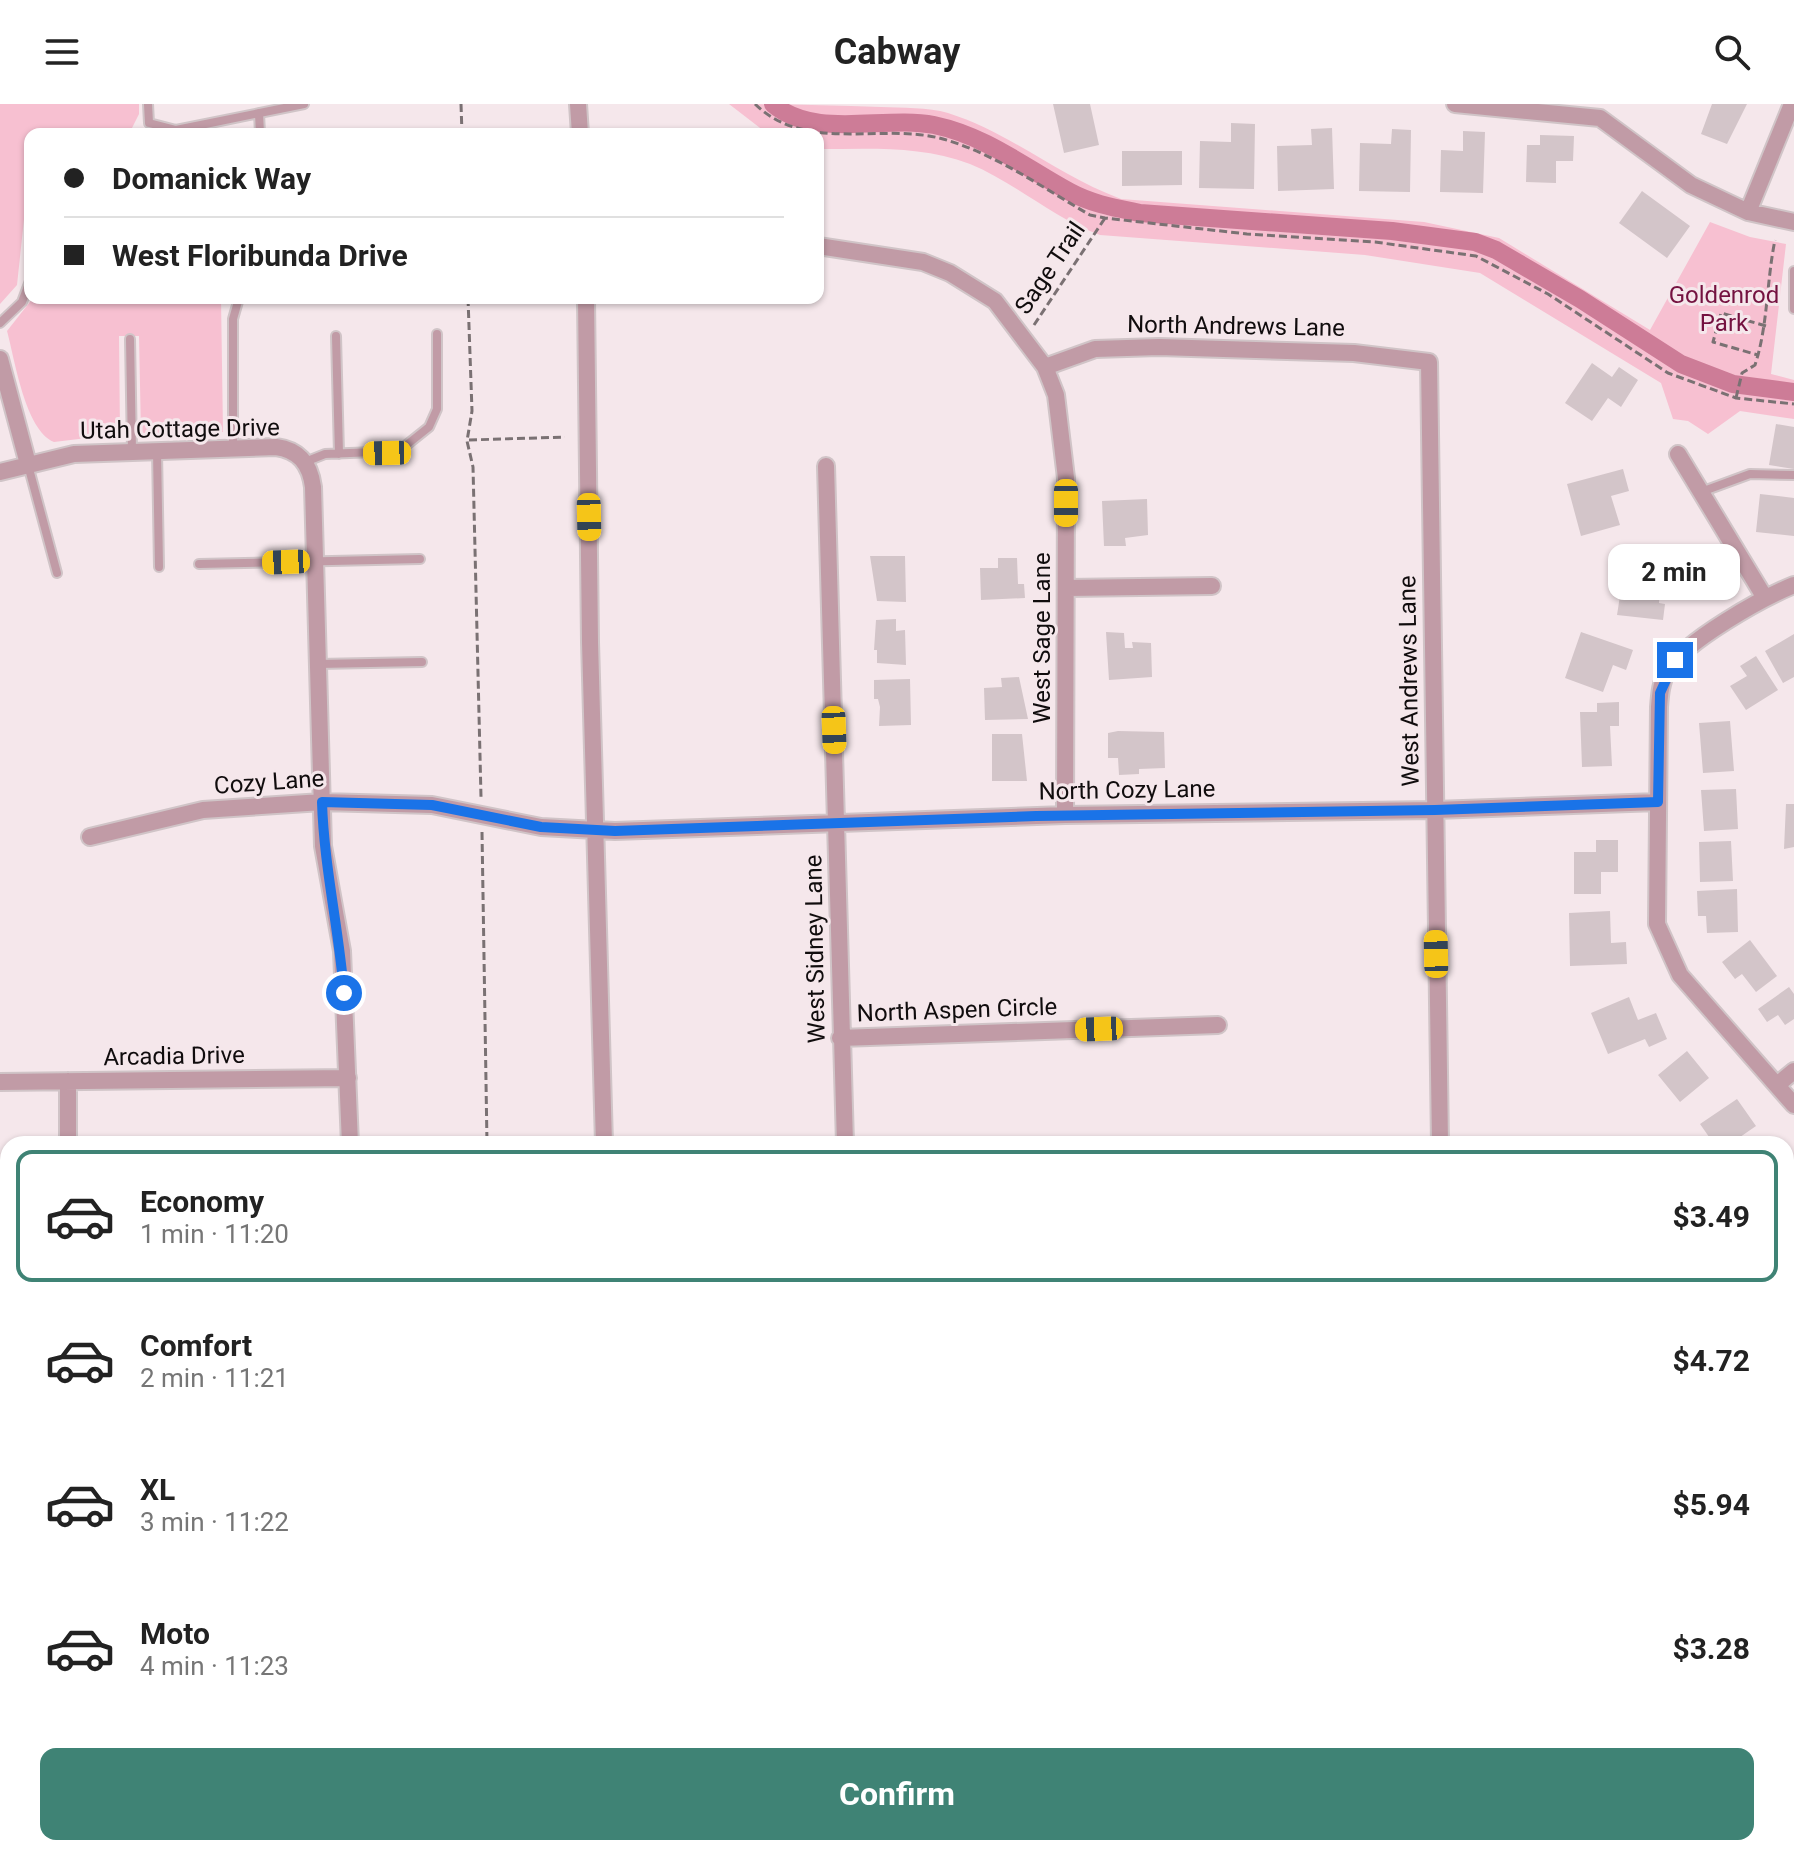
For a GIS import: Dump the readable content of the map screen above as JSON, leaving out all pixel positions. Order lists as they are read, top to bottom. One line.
{"streets":{"street":["North Andrews Lane","Utah Cottage Drive","West Sage Lane","West Andrews Lane","Cozy Lane","North Cozy Lane","West Sidney Lane","North Aspen Circle","Arcadia Drive"],"path":["Sage Trail"]},"crossings":[["Sage Trail","West Sage Lane"],["North Andrews Lane","West Sage Lane"],["North Andrews Lane","West Andrews Lane"],["Utah Cottage Drive","Cozy Lane"],["Utah Cottage Drive","Arcadia Drive"],["West Sage Lane","North Cozy Lane"],["West Andrews Lane","North Cozy Lane"],["Cozy Lane","North Cozy Lane"],["North Cozy Lane","West Sidney Lane"],["West Sidney Lane","North Aspen Circle"]],"parks":["Goldenrod Park"],"page":{"header":"Cabway","banner":["Domanick Way","West Floribunda Drive"],"bubble":"2 min","list":[{"name":"Economy","note":"1 min · 11:20","value":"$3.49"},{"name":"Comfort","note":"2 min · 11:21","value":"$4.72"},{"name":"XL","note":"3 min · 11:22","value":"$5.94"},{"name":"Moto","note":"4 min · 11:23","value":"$3.28"}],"buttons":"Confirm"}}
